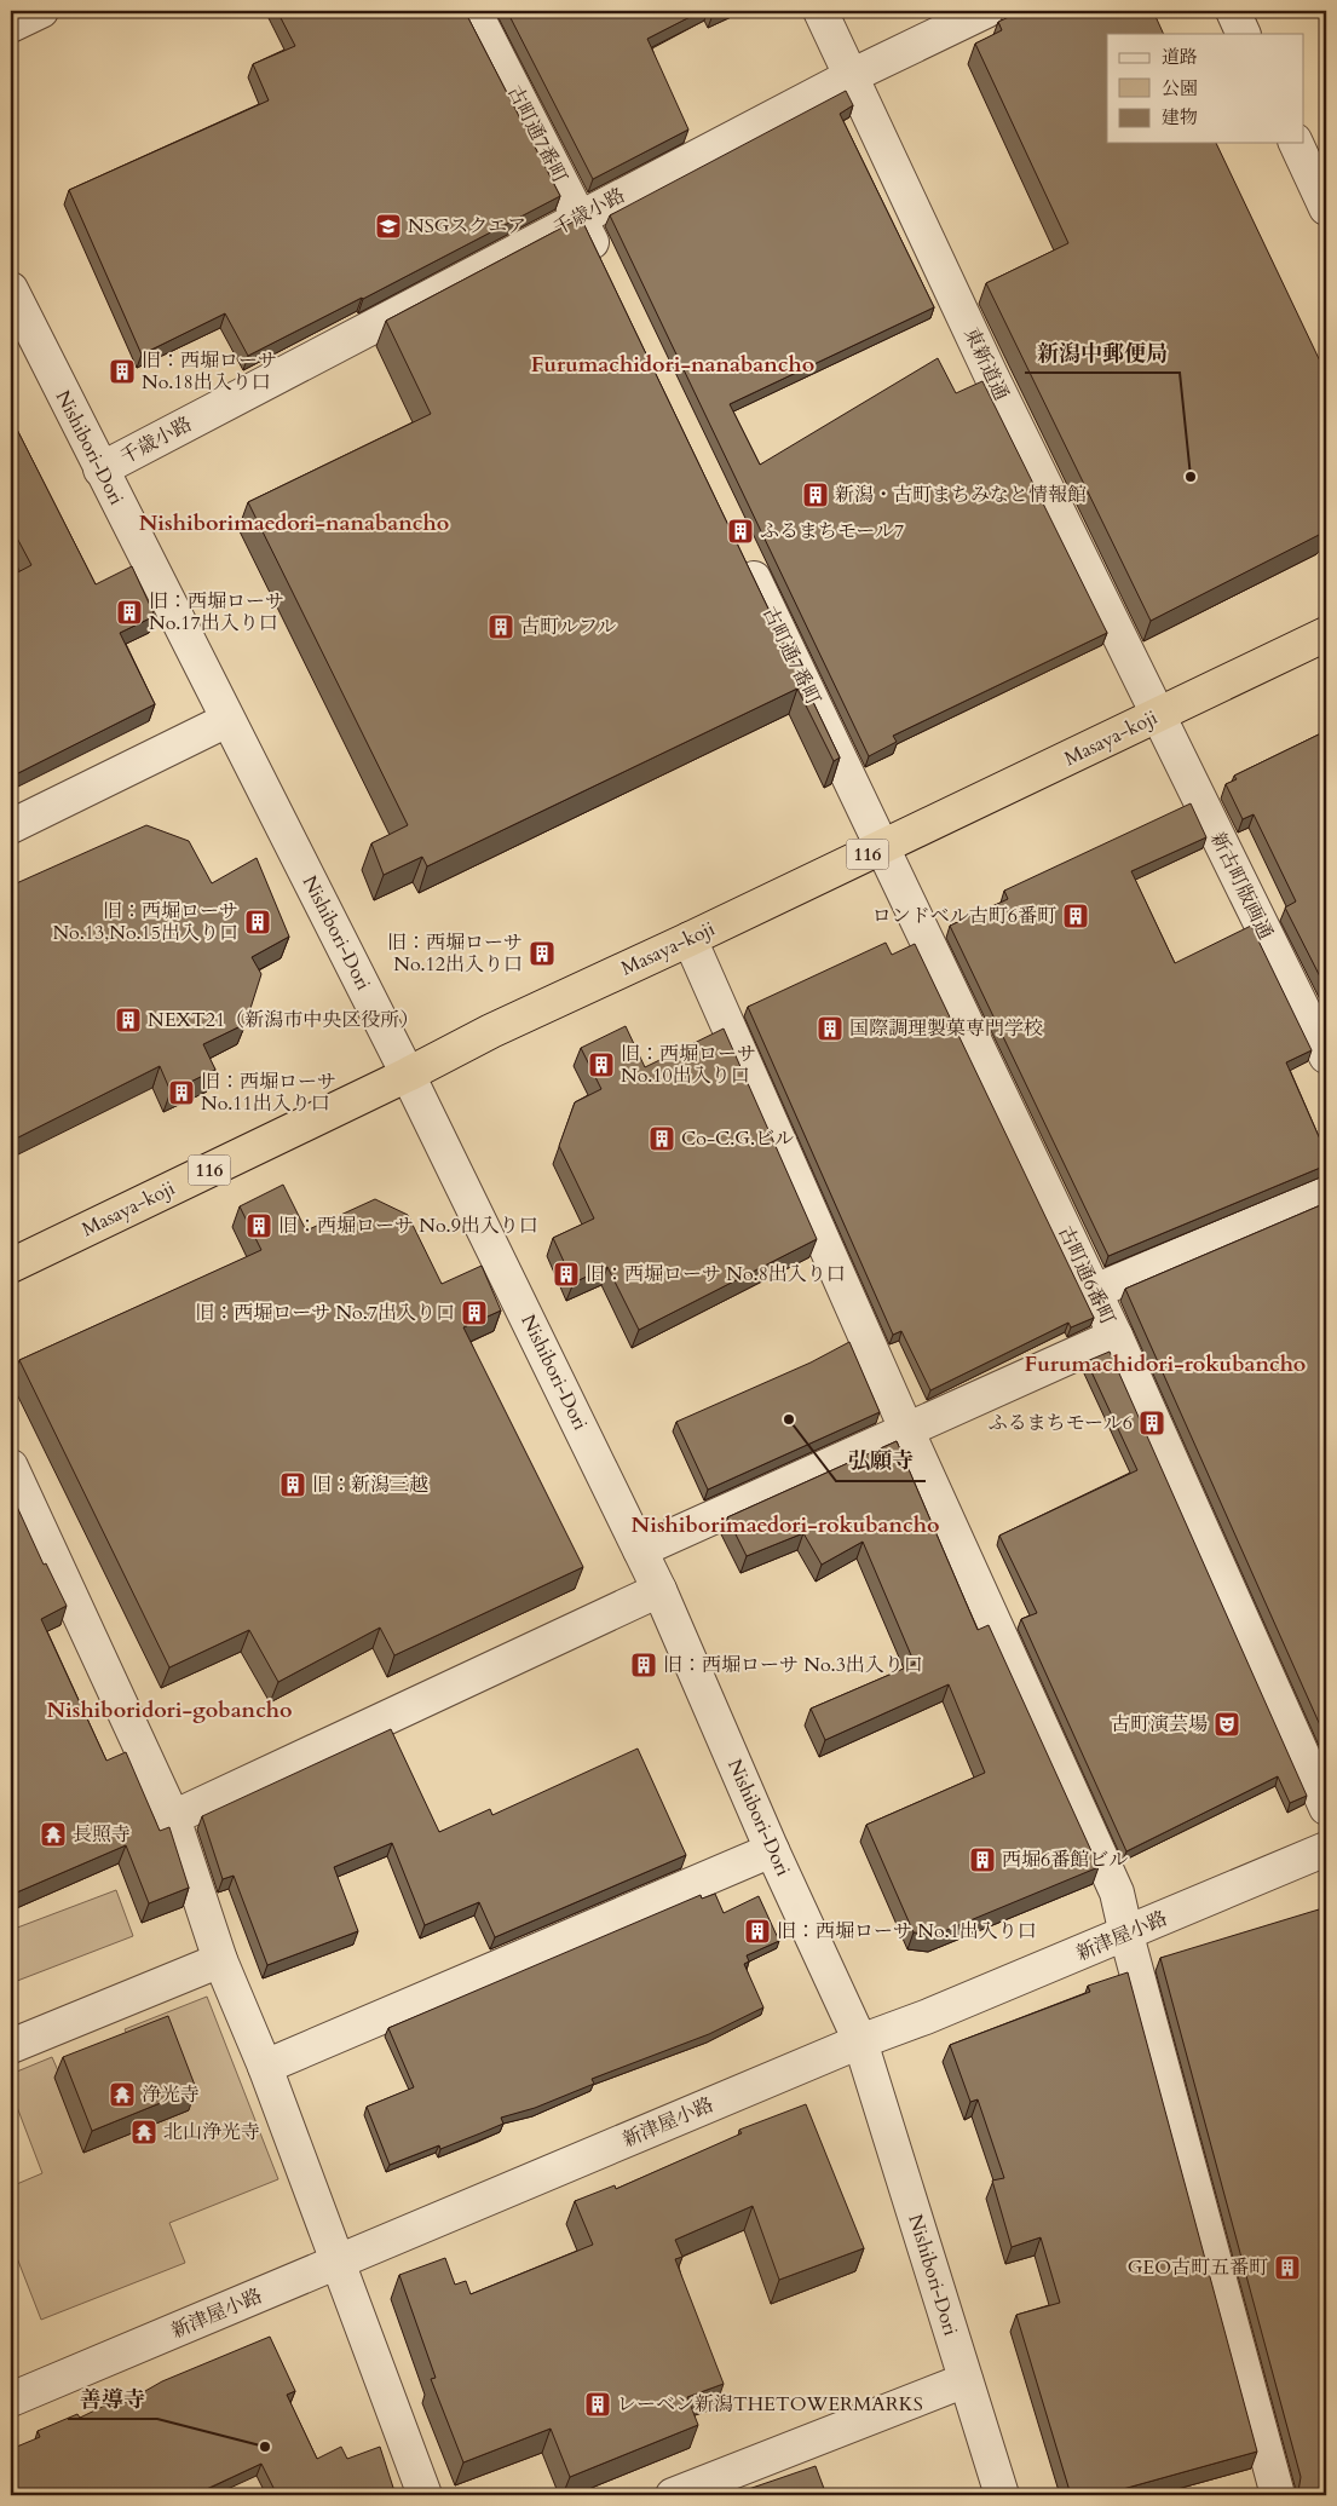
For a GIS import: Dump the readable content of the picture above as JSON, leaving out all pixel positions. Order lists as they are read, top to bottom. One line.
{"streets":{"highway":["Masaya-koji","116"],"street":["古町通7番町","千歳小路","東新道通","Nishibori-Dori","新古町版画通","古町通6番町","新津屋小路"]},"crossings":[["古町通7番町","千歳小路"],["古町通7番町","Masaya-koji"],["古町通7番町","古町通6番町"],["千歳小路","東新道通"],["千歳小路","Nishibori-Dori"],["東新道通","Masaya-koji"],["東新道通","新古町版画通"],["Nishibori-Dori","Masaya-koji"],["Nishibori-Dori","新津屋小路"],["Masaya-koji","新古町版画通"],["Masaya-koji","古町通6番町"]],"districts":["Furumachidori-nanabancho","Nishiborimaedori-nanabancho","Furumachidori-rokubancho","Nishiborimaedori-rokubancho","Nishiboridori-gobancho"],"places":{"school or university":["NSGスクエア"],"building":["旧：西堀ローサ No.18出入り口","新潟・古町まちみなと情報館","ふるまちモール7","旧：西堀ローサ No.17出入り口","古町ルフル","ロンドベル古町6番町","旧：西堀ローサ No.13,No.15出入り口","旧：西堀ローサ No.12出入り口","NEXT21（新潟市中央区役所）","国際調理製菓専門学校","旧：西堀ローサ No.10出入り口","旧：西堀ローサ No.11出入り口","Co-C.G.ビル","旧：西堀ローサ No.9出入り口","旧：西堀ローサ No.8出入り口","旧：西堀ローサ No.7出入り口","ふるまちモール6","旧：新潟三越","旧：西堀ローサ No.3出入り口","西堀6番館ビル","旧：西堀ローサ No.1出入り口","GEO古町五番町","レーベン新潟THETOWERMARKS"],"other":["新潟中郵便局","弘願寺","善導寺"],"theatre":["古町演芸場"],"temple":["長照寺","浄光寺","北山浄光寺"]},"legend":["道路","公園","建物"]}
